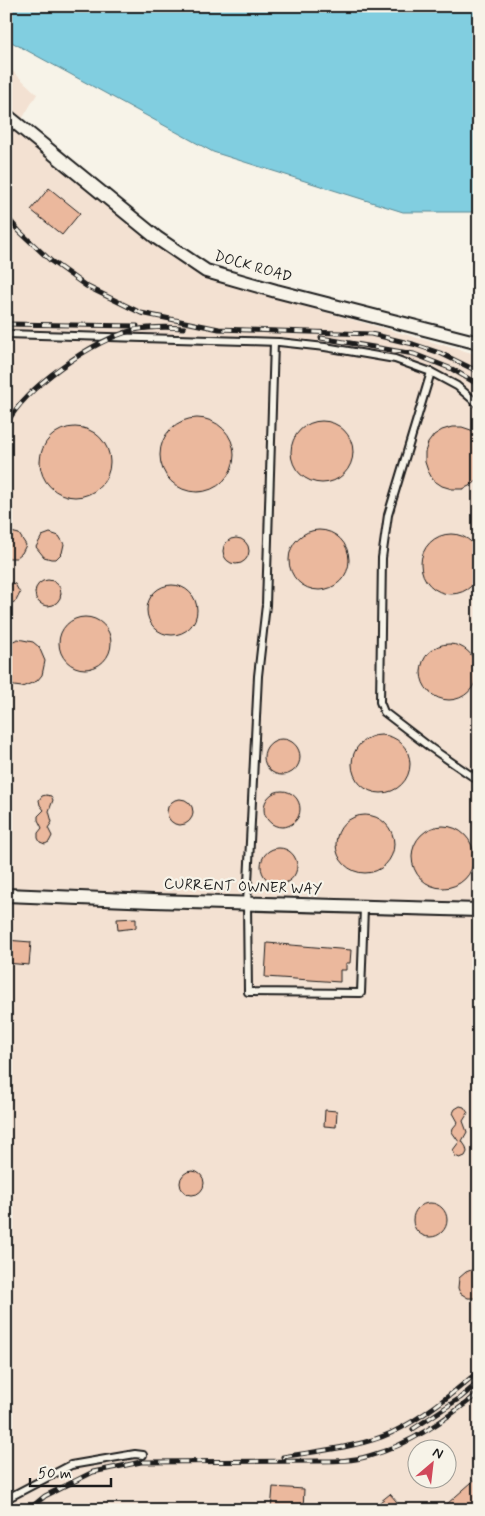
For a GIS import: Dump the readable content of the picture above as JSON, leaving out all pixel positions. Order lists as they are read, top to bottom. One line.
{"streets":{"street":["DOCK ROAD","CURRENT OWNER WAY"]},"scale_bar":"50 m","north":"top right"}
